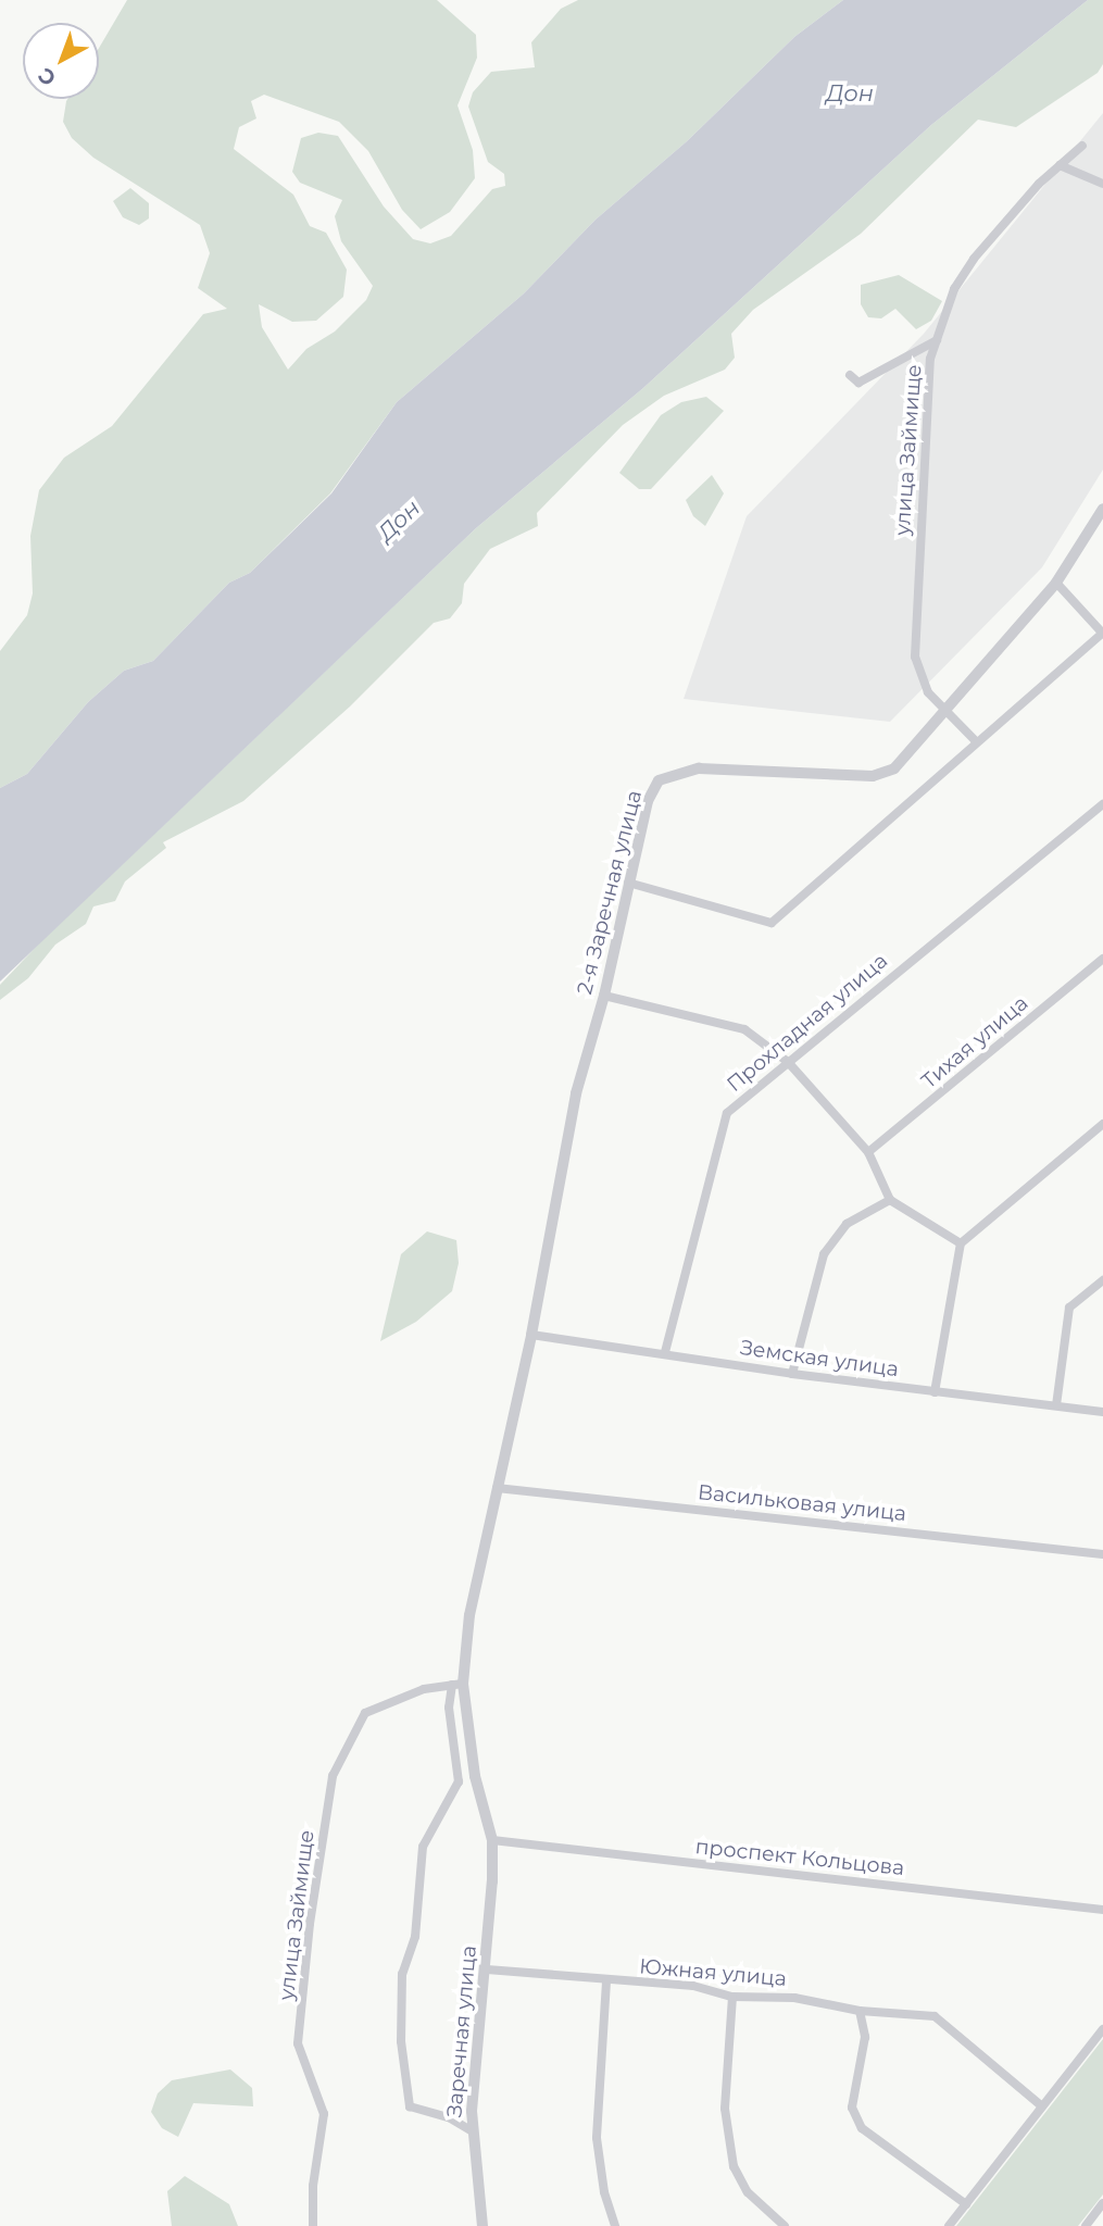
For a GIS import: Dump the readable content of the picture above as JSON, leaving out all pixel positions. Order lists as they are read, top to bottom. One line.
{"streets":{"street":["улица Займище","2-я Заречная улица","Прохладная улица","Тихая улица","Земская улица","Васильковая улица","проспект Кольцова","Южная улица","Заречная улица"]},"crossings":[["улица Займище","2-я Заречная улица"],["улица Займище","Заречная улица"],["2-я Заречная улица","Земская улица"],["2-я Заречная улица","Васильковая улица"],["2-я Заречная улица","Заречная улица"],["Прохладная улица","Земская улица"],["проспект Кольцова","Заречная улица"],["Южная улица","Заречная улица"]],"water":["Дон"],"north":"bottom left"}
